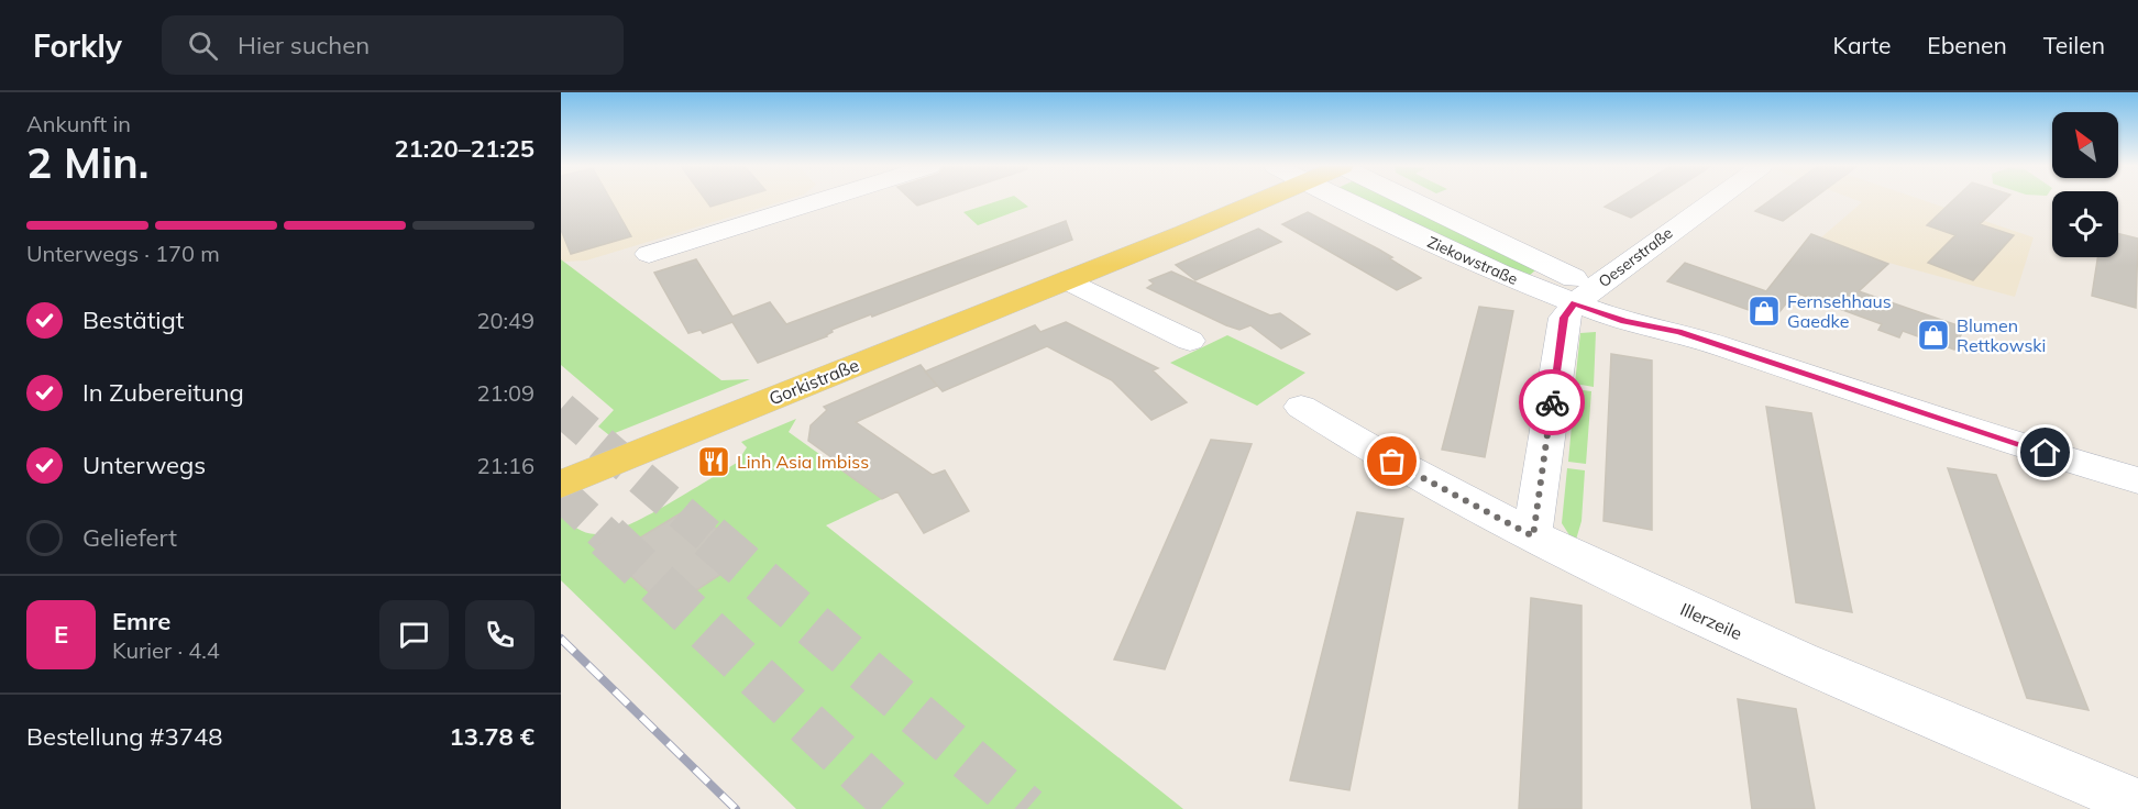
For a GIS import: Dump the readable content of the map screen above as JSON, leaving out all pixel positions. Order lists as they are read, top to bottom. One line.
{"streets":{"main road":["Gorkistraße"],"street":["Oeserstraße","Ziekowstraße","Illerzeile"]},"crossings":[["Oeserstraße","Ziekowstraße"]],"places":{"shop":["Fernsehhaus Gaedke","Blumen Rettkowski"],"restaurant":["Linh Asia Imbiss"]},"north":"top left","page":{"header":"Forkly","search":"Hier suchen","nav":["Karte","Ebenen","Teilen"],"heading":["2 Min.","Ankunft in","21:20–21:25"],"panel":["Emre","Kurier · 4.4","Bestellung #3748","13.78 €"],"bar":"Unterwegs · 170 m","list":[["Bestätigt","20:49"],["In Zubereitung","21:09"],["Unterwegs","21:16"],"Geliefert"],"round":"E"}}
